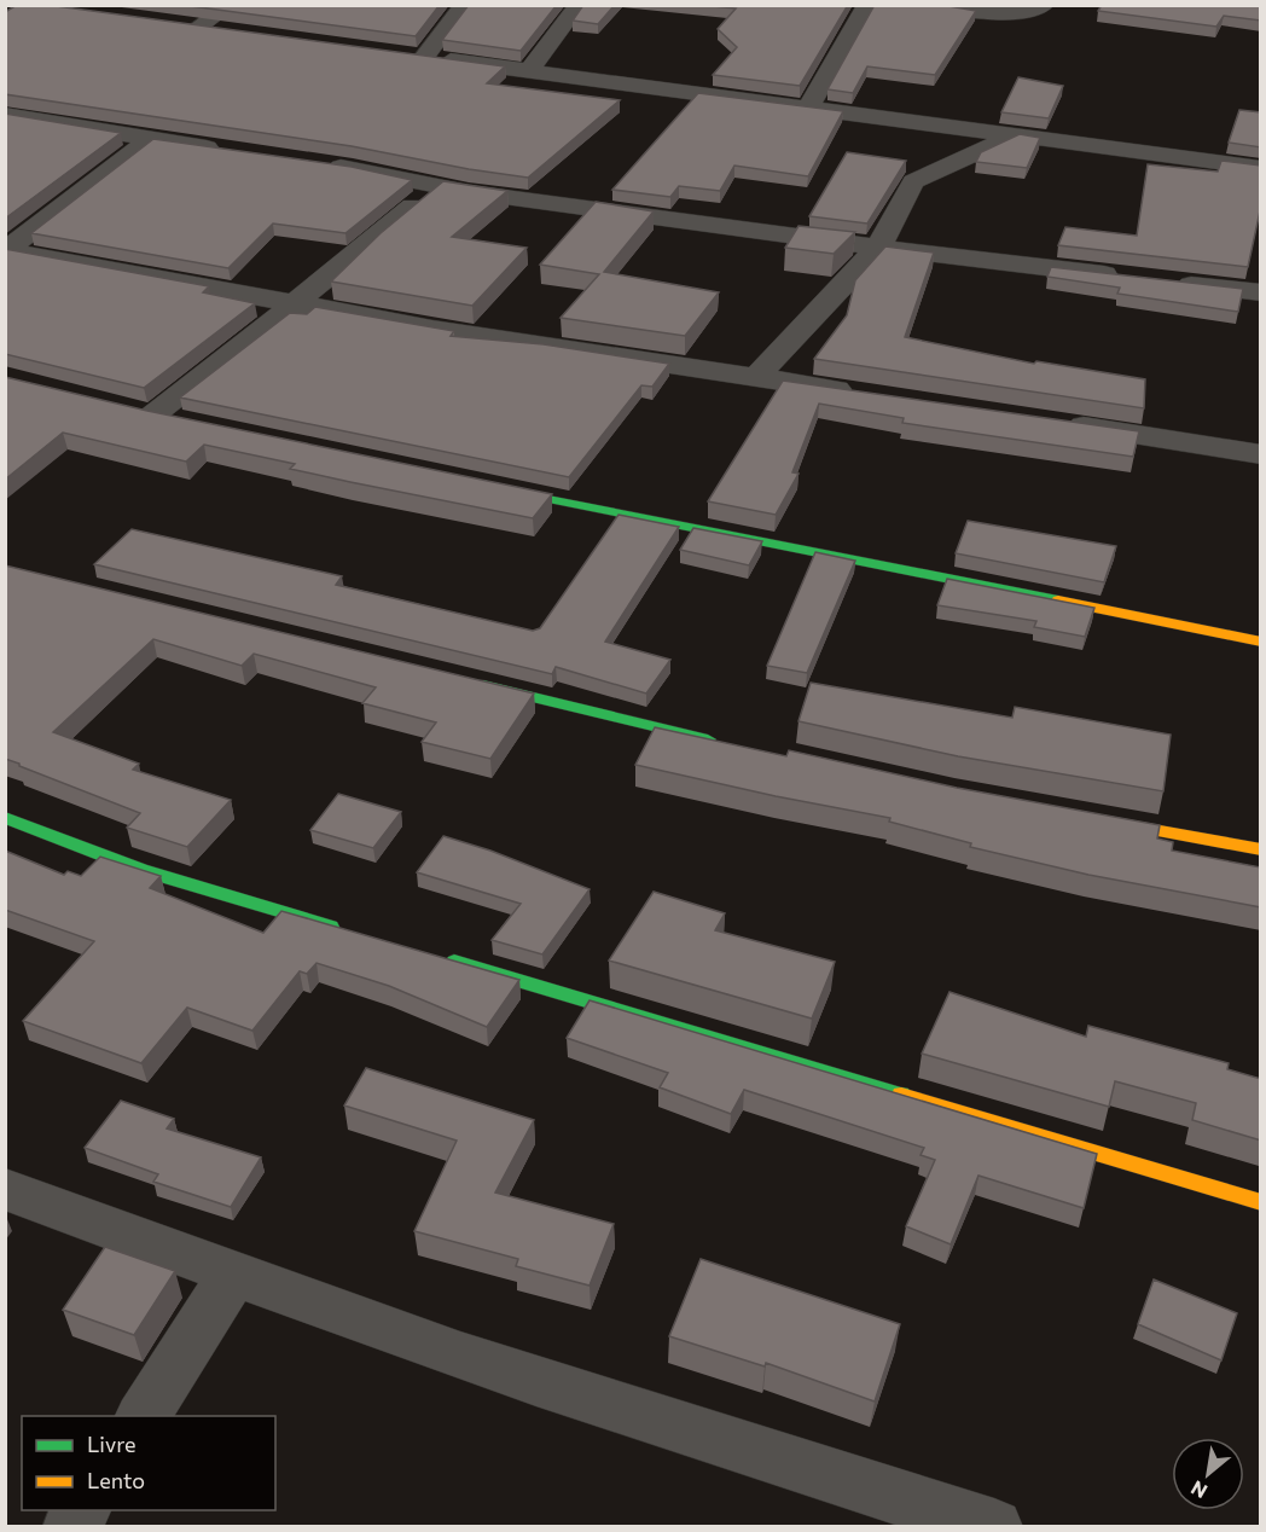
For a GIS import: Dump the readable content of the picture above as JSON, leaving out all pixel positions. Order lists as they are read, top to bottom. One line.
{"legend":["Livre","Lento"],"north":"bottom left"}
